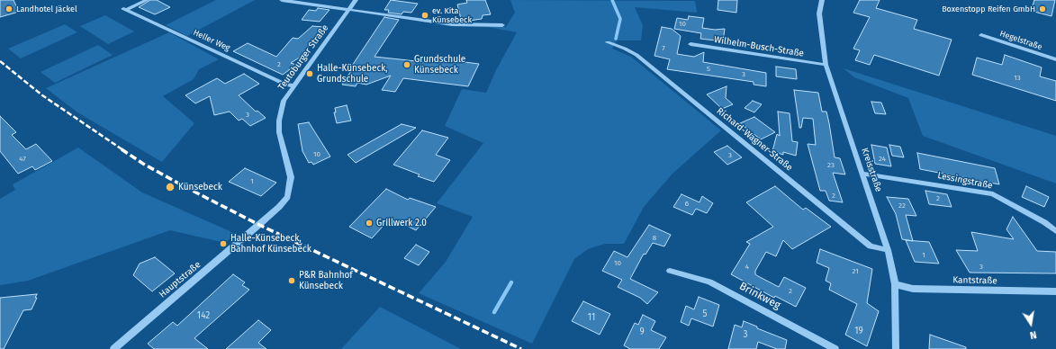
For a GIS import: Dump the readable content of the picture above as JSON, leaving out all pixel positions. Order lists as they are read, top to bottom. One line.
{"streets":{"street":["Heller Weg","Hegelstraße","Wilhelm-Busch-Straße","Teutoburger Straße","Richard-Wagner-Straße","Kreisstraße","Lessingstraße","Hauptstraße","Kantstraße","Brinkweg"]},"crossings":[["Heller Weg","Teutoburger Straße"],["Wilhelm-Busch-Straße","Kreisstraße"],["Teutoburger Straße","Hauptstraße"],["Richard-Wagner-Straße","Kreisstraße"],["Kreisstraße","Lessingstraße"],["Kreisstraße","Kantstraße"]],"places":["Landhotel Jäckel","Boxenstopp Reifen GmbH","ev. Kita Künsebeck","Grundschule Künsebeck","Halle-Künsebeck, Grundschule","Künsebeck","Grillwerk 2.0","Halle-Künsebeck, Bahnhof Künsebeck","P&R Bahnhof Künsebeck"],"house_numbers":["10","7","2","5","3","13","3","10","3","47","24","23","1","2","2","6","22","8","1","10","4","3","21","2","5","142","11","19","9","3"],"north":"bottom"}
